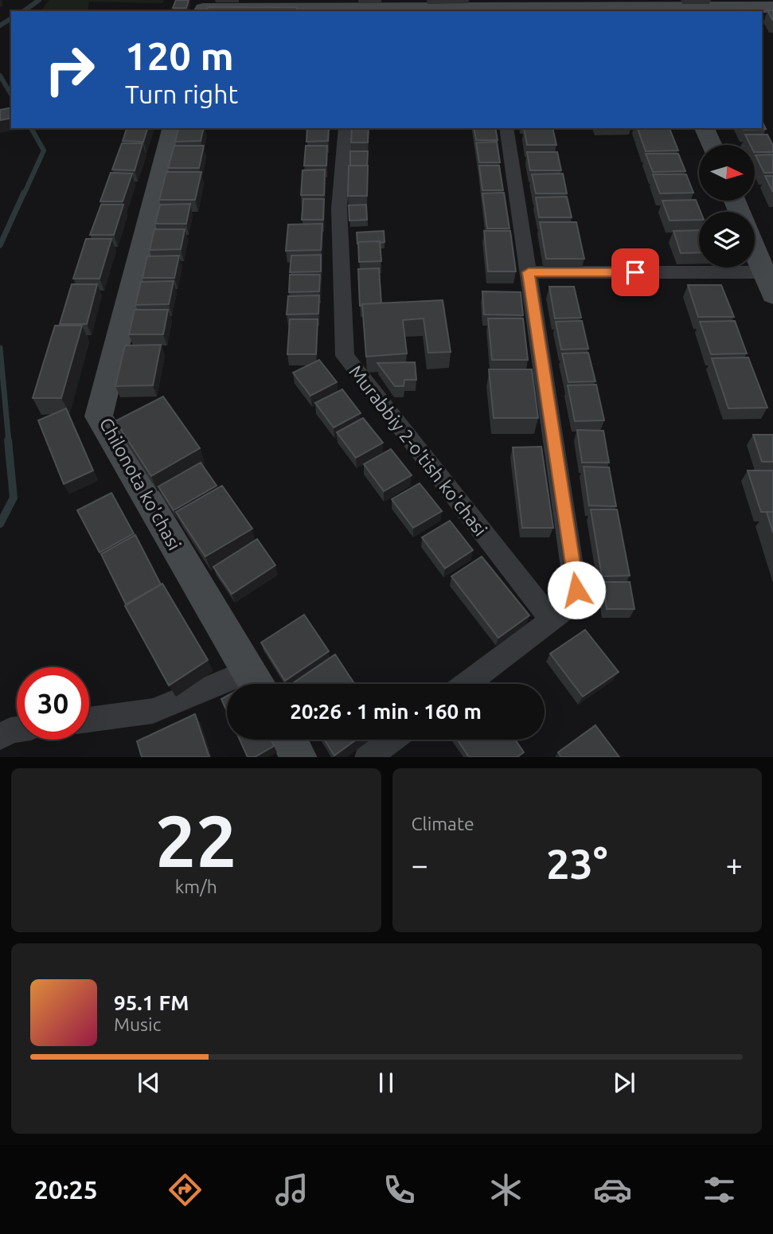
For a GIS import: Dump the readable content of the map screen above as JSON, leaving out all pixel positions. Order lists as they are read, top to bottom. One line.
{"streets":{"street":["Murabbiy 2-o'tish ko'chasi","Chilonota ko'chasi"]},"north":"right","page":{"turn":["120 m","Turn right"],"limit":"30","trip":"20:26 · 1 min · 160 m","tile":[["22","km/h"],"Climate"],"heat":["−","23°","+"],"song":["95.1 FM","Music"],"tabs":"20:25"}}
